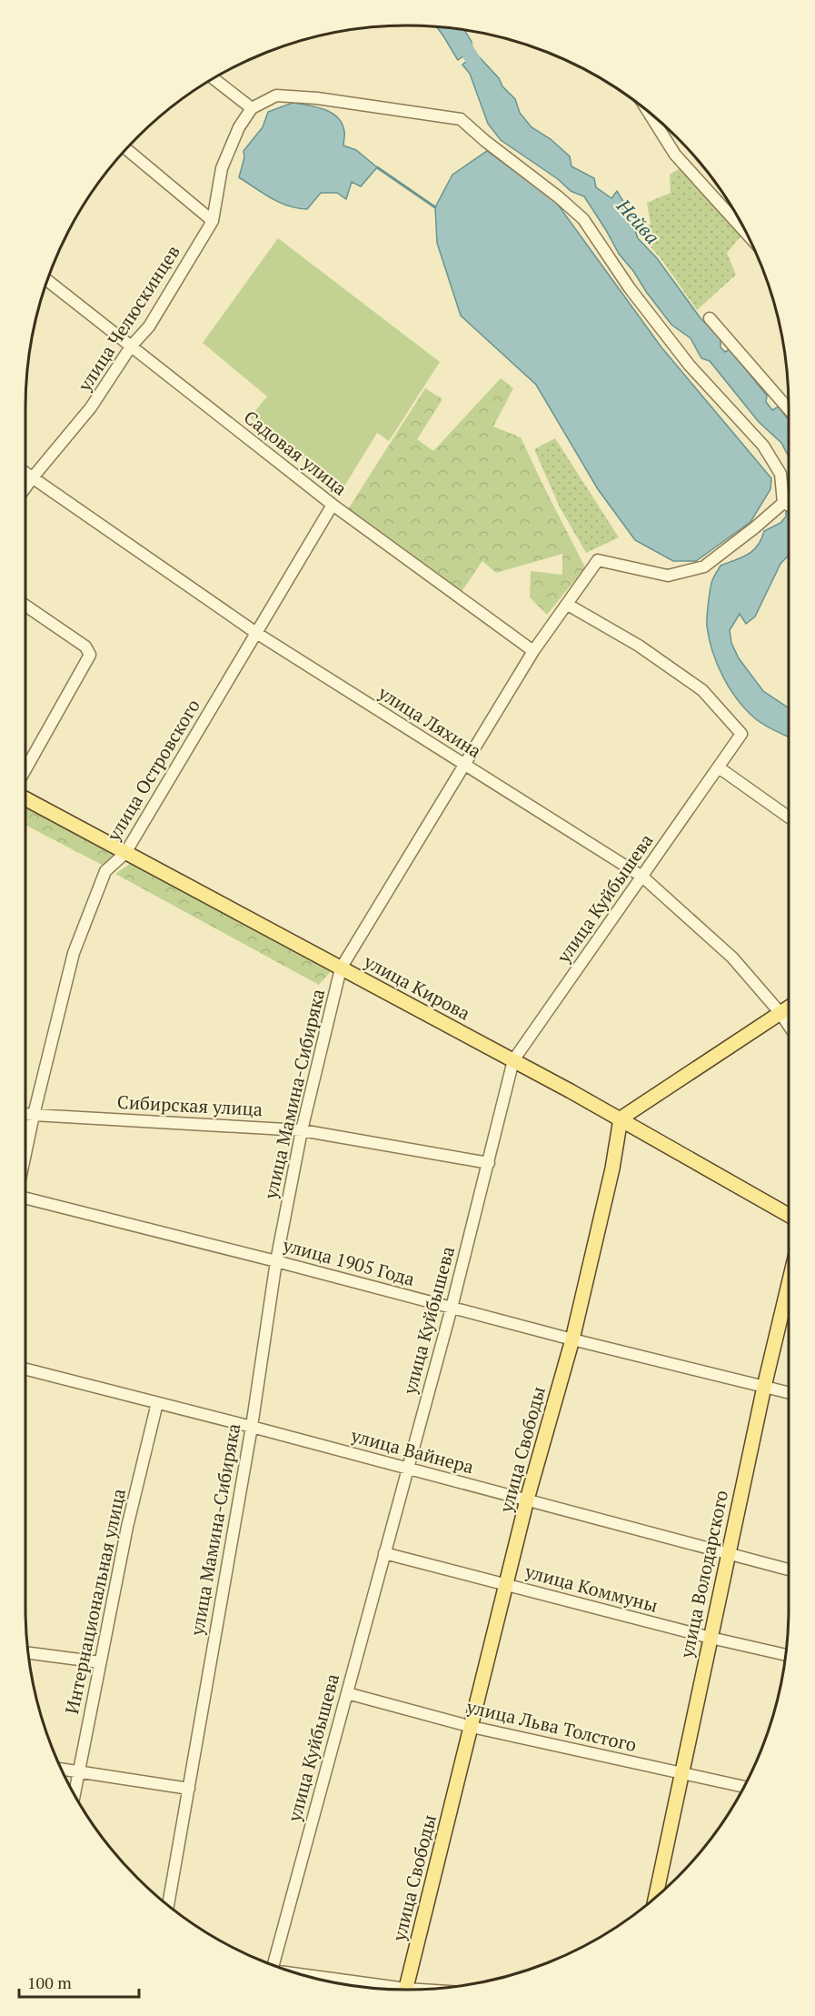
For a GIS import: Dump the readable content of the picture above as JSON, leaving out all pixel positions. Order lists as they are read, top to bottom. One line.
{"streets":{"main road":["улица Кирова","улица Свободы","улица Володарского"],"street":["улица Челюскинцев","Садовая улица","улица Ляхина","улица Островского","улица Куйбышева","улица Мамина-Сибиряка","Сибирская улица","улица 1905 Года","улица Вайнера","улица Коммуны","Интернациональная улица","улица Льва Толстого"]},"crossings":[["улица Челюскинцев","Садовая улица"],["улица Челюскинцев","улица Ляхина"],["Садовая улица","улица Островского"],["Садовая улица","улица Мамина-Сибиряка"],["улица Ляхина","улица Островского"],["улица Ляхина","улица Куйбышева"],["улица Ляхина","улица Мамина-Сибиряка"],["улица Островского","улица Кирова"],["улица Островского","Сибирская улица"],["улица Куйбышева","улица Кирова"],["улица Куйбышева","улица Мамина-Сибиряка"],["улица Куйбышева","Сибирская улица"],["улица Куйбышева","улица 1905 Года"],["улица Куйбышева","улица Вайнера"],["улица Куйбышева","улица Коммуны"],["улица Куйбышева","улица Льва Толстого"],["улица Кирова","улица Мамина-Сибиряка"],["улица Кирова","улица Свободы"],["улица Мамина-Сибиряка","Сибирская улица"],["улица Мамина-Сибиряка","улица 1905 Года"],["улица Мамина-Сибиряка","улица Вайнера"],["улица 1905 Года","улица Свободы"],["улица 1905 Года","улица Володарского"],["улица Свободы","улица Вайнера"],["улица Свободы","улица Коммуны"],["улица Свободы","улица Льва Толстого"],["улица Вайнера","улица Володарского"],["улица Вайнера","Интернациональная улица"],["улица Володарского","улица Коммуны"],["улица Володарского","улица Льва Толстого"]],"water":["Нейва"],"scale_bar":"100 m"}
